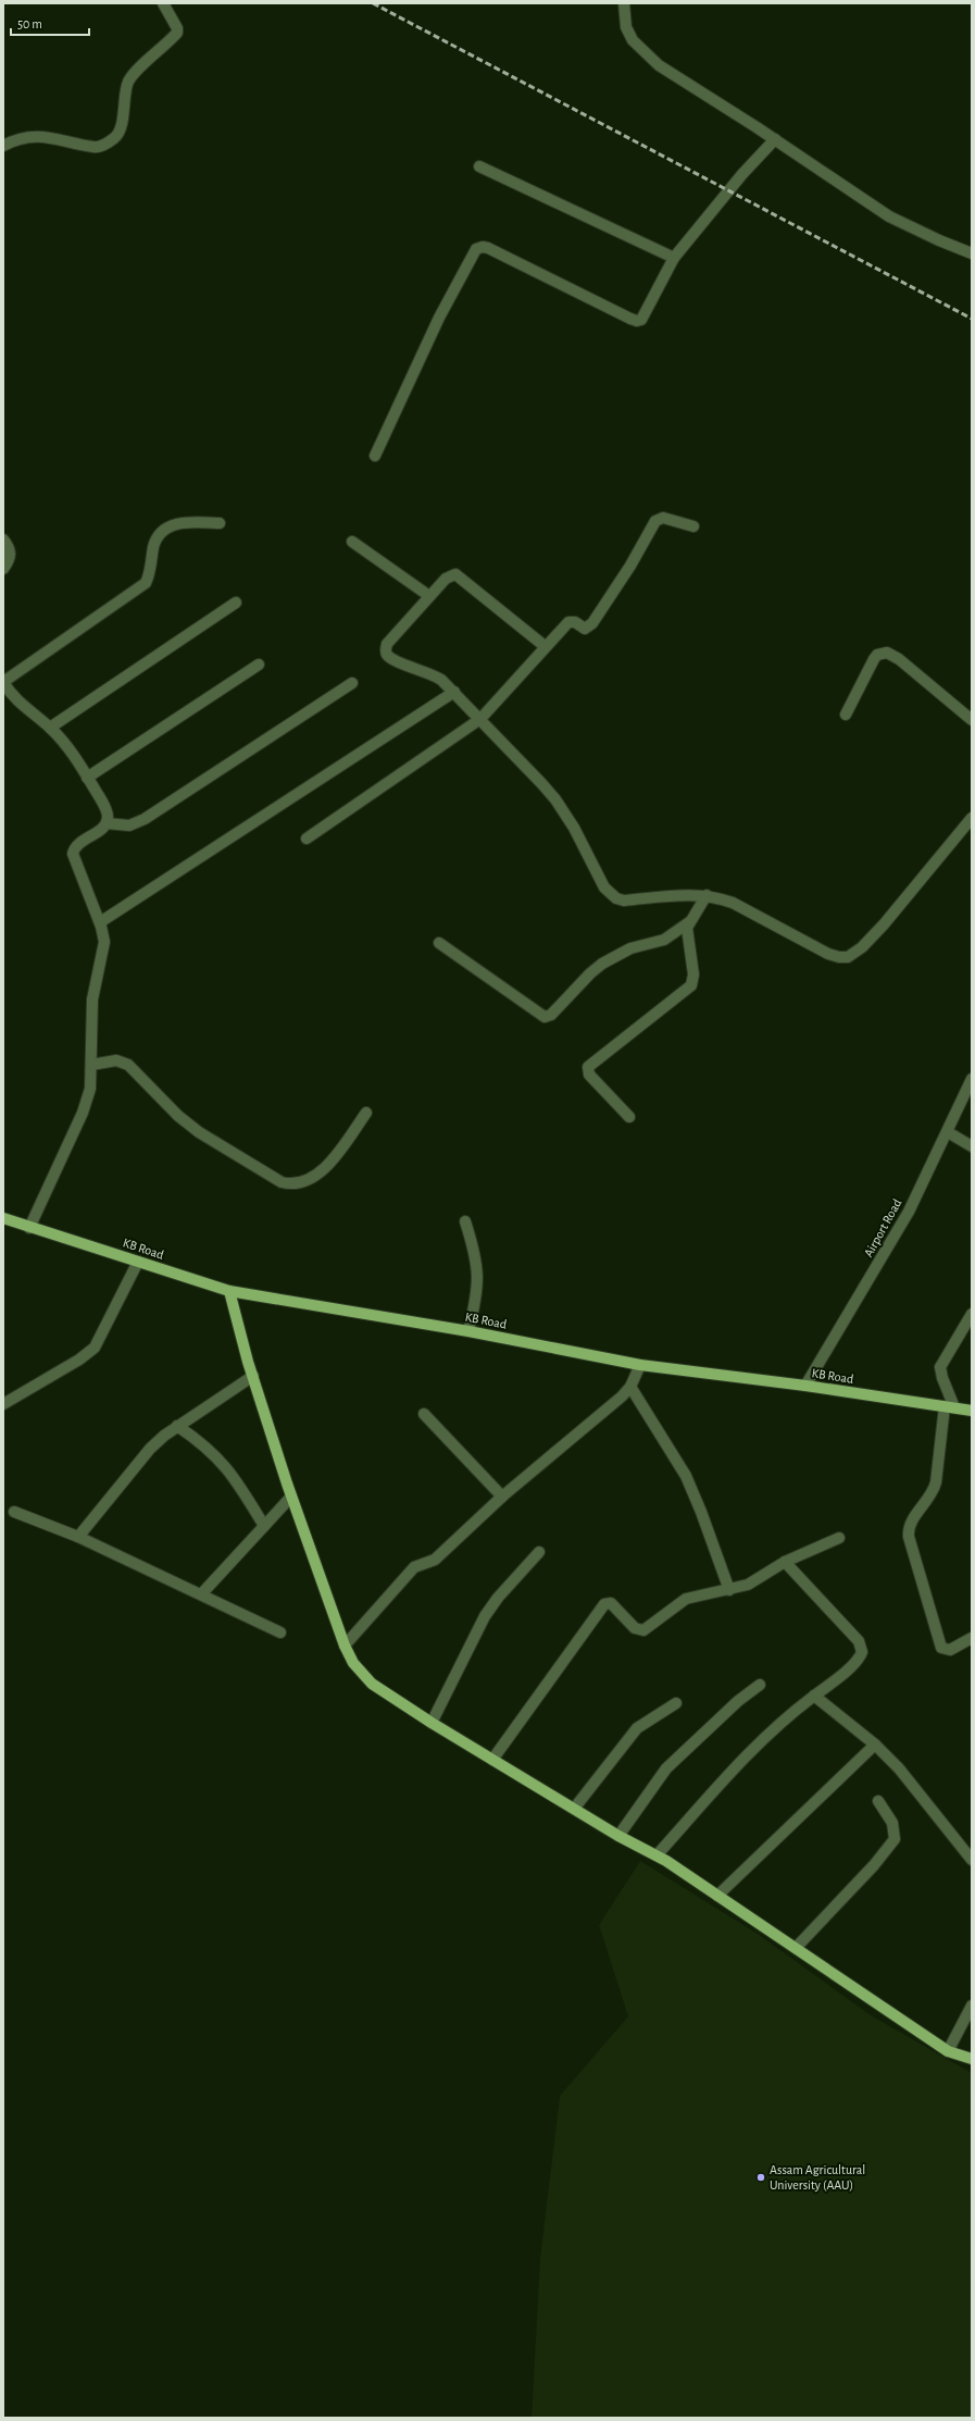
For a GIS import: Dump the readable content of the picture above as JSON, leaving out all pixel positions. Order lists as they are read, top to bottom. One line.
{"streets":{"main road":["KB Road"],"street":["Airport Road"]},"crossings":[["Airport Road","KB Road"]],"places":["Assam Agricultural University (AAU)"],"scale_bar":"50 m"}
